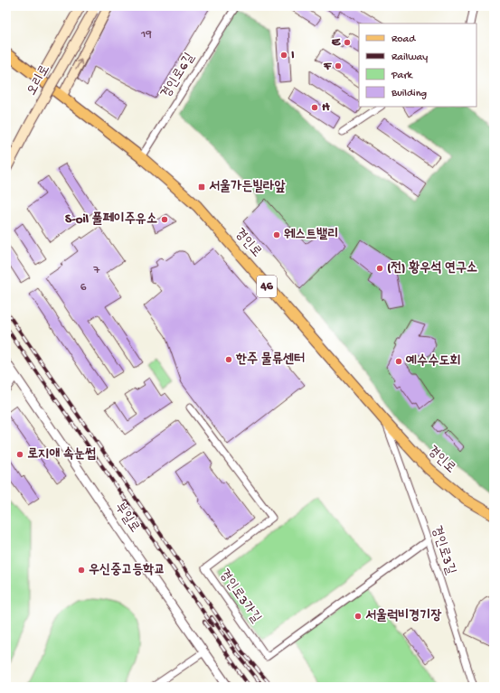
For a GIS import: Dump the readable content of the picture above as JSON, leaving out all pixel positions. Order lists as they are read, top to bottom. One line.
{"streets":{"main road":["오리로","경인로","46"],"street":["경인로6길","부일로","경인로3길","경인로3가길"]},"crossings":[["경인로6길","경인로"],["오리로","경인로"],["경인로","경인로3길"],["경인로3길","경인로3가길"]],"places":{"other":["E","I","F","H","S-oil 풀페이주유소","웨스트밸리","(전) 황우석 연구소","한주 물류센터","예수수도회","로지애 속눈썹","우신중고등학교","서울럭비경기장"],"transit":["서울가든빌라앞"]},"house_numbers":["19","7","6"],"legend":["Road","Railway","Park","Building"]}
